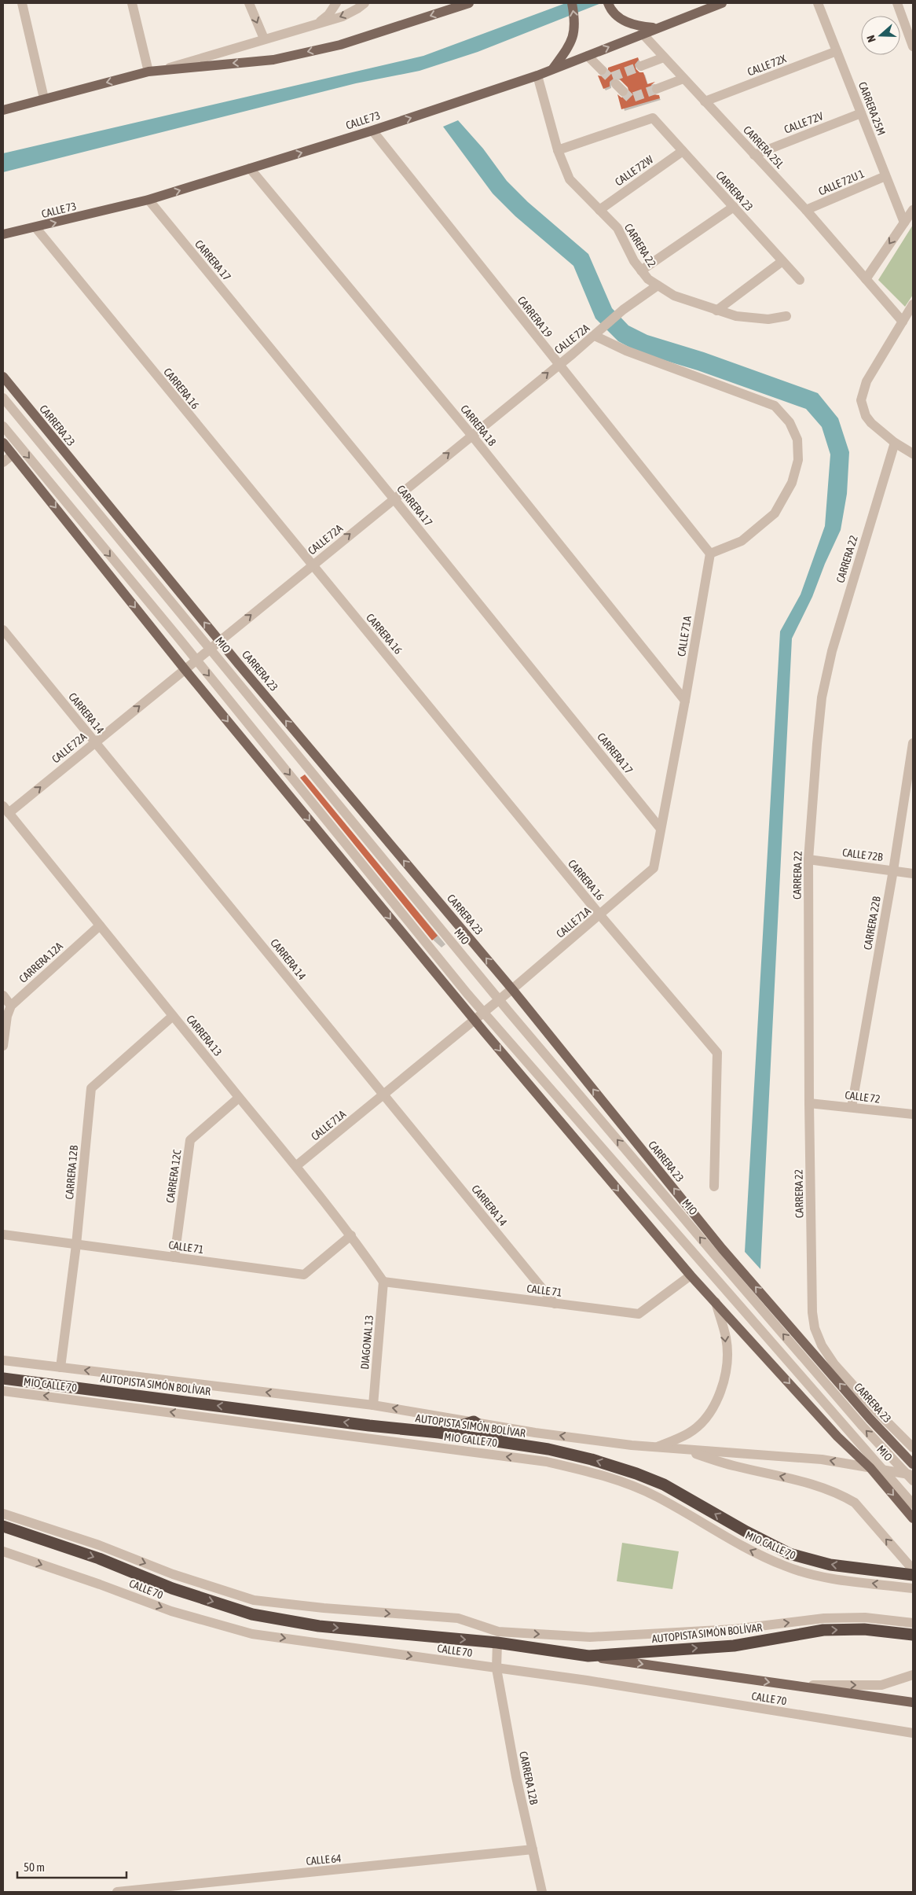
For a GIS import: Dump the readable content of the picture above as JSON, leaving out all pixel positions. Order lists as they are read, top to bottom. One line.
{"streets":{"highway":["AUTOPISTA SIMÓN BOLÍVAR"],"main road":["CALLE 73","CARRERA 23"],"street":["CALLE 72X","CARRERA 25M","CALLE 72V","CARRERA 25L","CALLE 72W","CALLE 72U 1","CARRERA 22","CARRERA 17","CARRERA 19","CALLE 72A","CARRERA 16","CARRERA 18","CALLE 71A","MIO","CARRERA 14","CALLE 72B","CARRERA 22B","CARRERA 12A","CARRERA 13","CALLE 72","CARRERA 12B","CARRERA 12C","CALLE 71","DIAGONAL 13","MIO CALLE 70","CALLE 70","CALLE 64"]},"crossings":[["CALLE 72X","CARRERA 25M"],["CALLE 72X","CARRERA 25L"],["CARRERA 25M","CALLE 72V"],["CARRERA 25M","CALLE 72U 1"],["CALLE 73","CARRERA 25L"],["CALLE 73","CARRERA 22"],["CALLE 73","CARRERA 17"],["CALLE 73","CARRERA 19"],["CALLE 73","CARRERA 16"],["CALLE 73","CARRERA 18"],["CALLE 72V","CARRERA 25L"],["CARRERA 25L","CALLE 72U 1"],["CALLE 72W","CARRERA 23"],["CALLE 72W","CARRERA 22"],["CARRERA 23","CARRERA 22"],["CARRERA 23","CALLE 72A"],["CARRERA 23","CALLE 71A"],["CARRERA 22","CALLE 72A"],["CARRERA 22","CALLE 72B"],["CARRERA 22","CALLE 72"],["CARRERA 17","CALLE 72A"],["CARRERA 17","CALLE 71A"],["CARRERA 19","CALLE 72A"],["CARRERA 19","CALLE 71A"],["CALLE 72A","CARRERA 16"],["CALLE 72A","CARRERA 18"],["CALLE 72A","MIO"],["CALLE 72A","CARRERA 14"],["CALLE 72A","CARRERA 13"],["CARRERA 16","CALLE 71A"],["CARRERA 18","CALLE 71A"],["CALLE 71A","MIO"],["CALLE 71A","CARRERA 14"],["CALLE 71A","CARRERA 13"],["CARRERA 14","CALLE 71"],["CALLE 72B","CARRERA 22B"],["CARRERA 22B","CALLE 72"],["CARRERA 12A","CARRERA 13"],["CARRERA 13","CARRERA 12B"],["CARRERA 13","CARRERA 12C"],["CARRERA 13","CALLE 71"],["CARRERA 13","DIAGONAL 13"],["CARRERA 12B","CALLE 71"],["CARRERA 12B","AUTOPISTA SIMÓN BOLÍVAR"],["CARRERA 12B","CALLE 70"],["CARRERA 12B","CALLE 64"],["CARRERA 12C","CALLE 71"],["CALLE 71","DIAGONAL 13"]],"one_way":["CALLE 73","CARRERA 23","CALLE 72A"],"scale_bar":"50 m","north":"left"}
